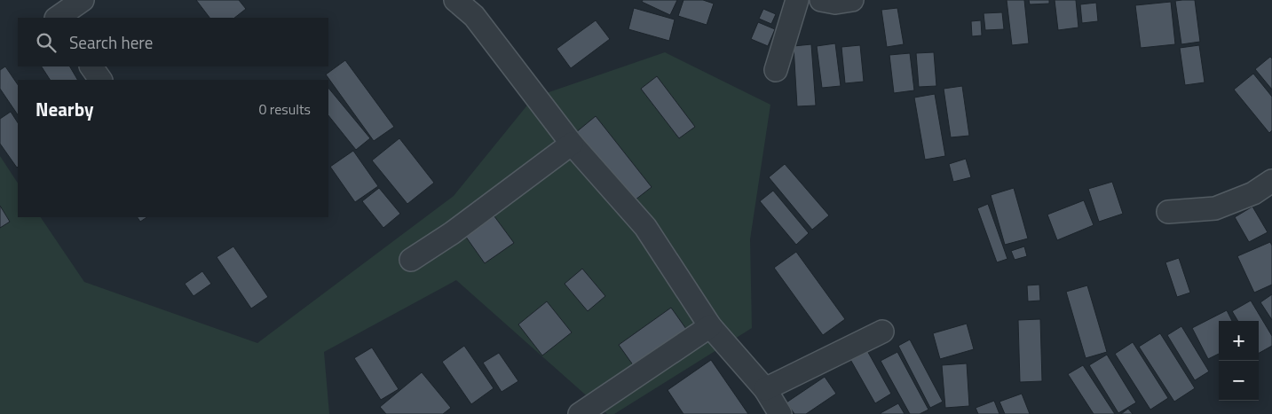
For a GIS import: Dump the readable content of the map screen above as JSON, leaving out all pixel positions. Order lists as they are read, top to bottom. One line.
{"page":{"search":"Search here","heading":["Nearby","0 results"],"map_buttons":["+","−"]}}
